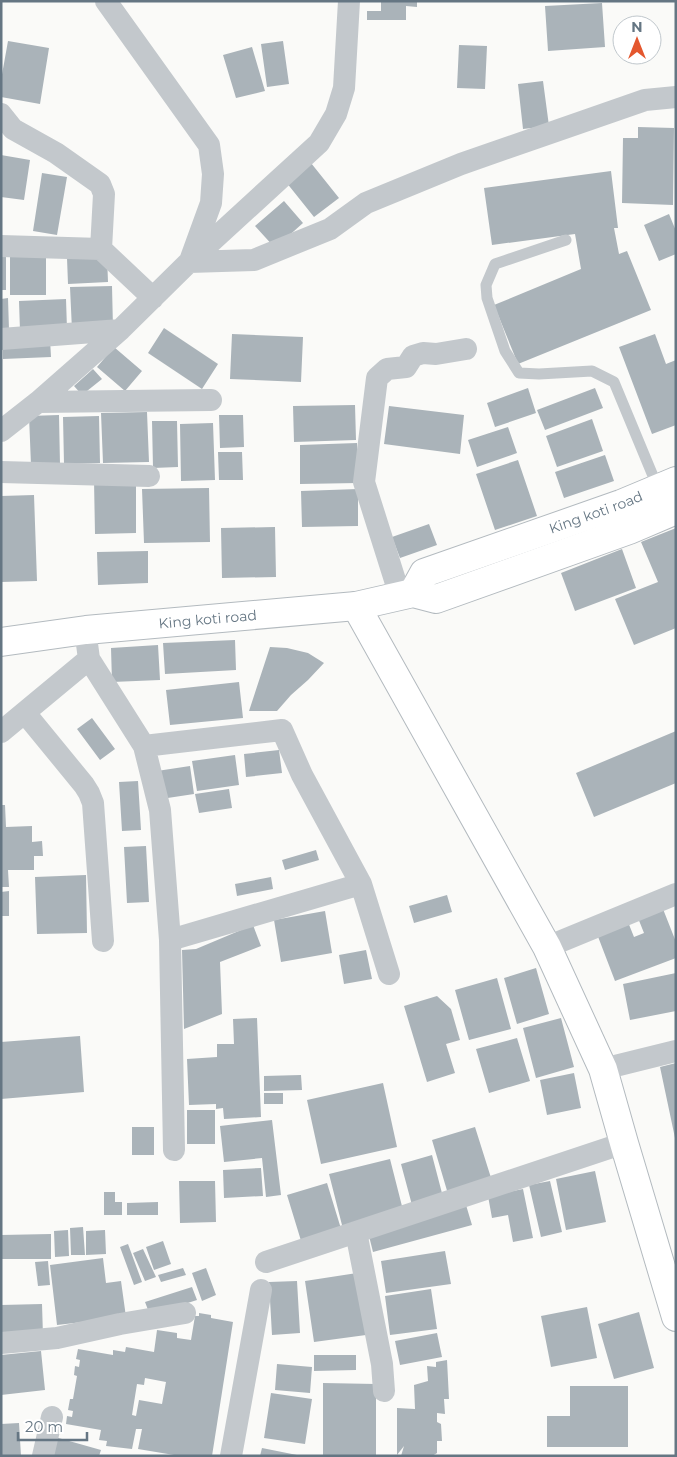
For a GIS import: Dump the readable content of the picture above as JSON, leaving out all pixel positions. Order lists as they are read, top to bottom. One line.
{"streets":{"street":["King koti road"]},"scale_bar":"20 m","north":"top"}
